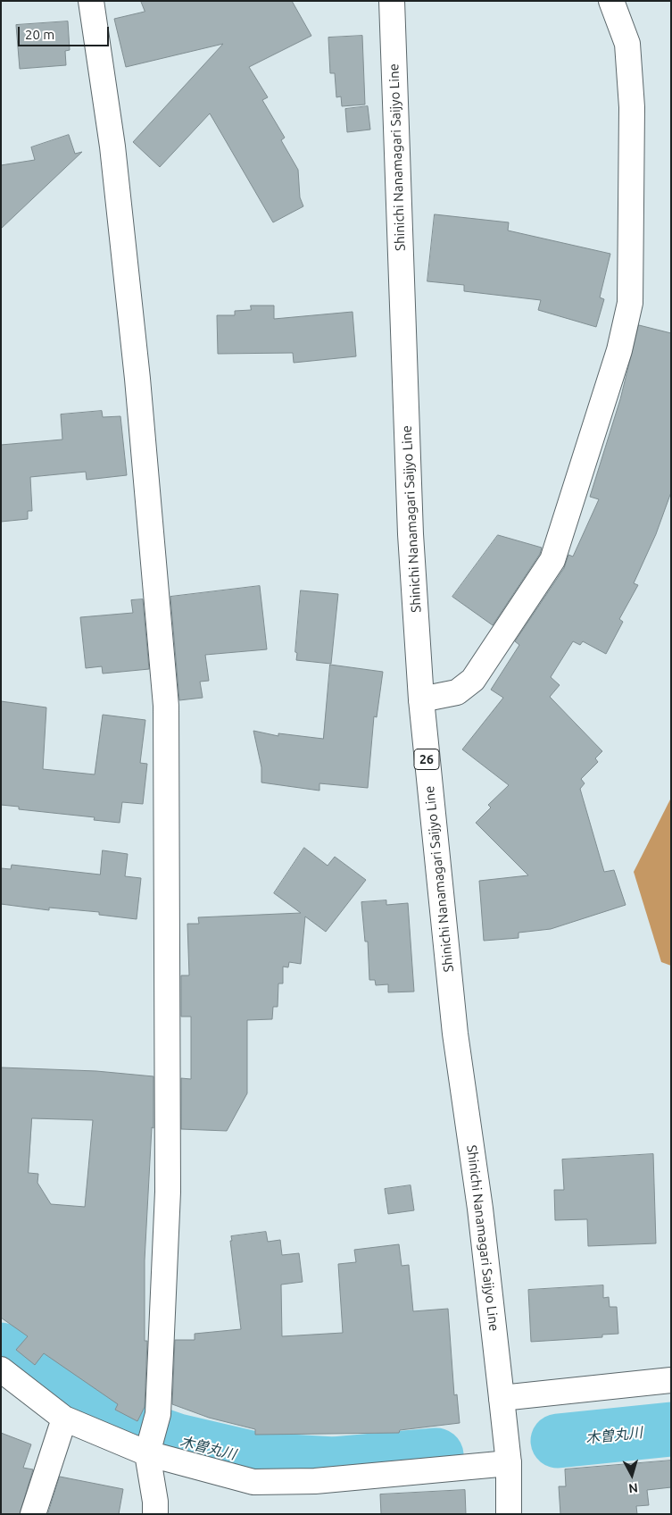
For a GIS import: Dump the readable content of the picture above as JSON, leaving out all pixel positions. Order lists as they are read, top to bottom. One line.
{"streets":{"street":["Shinichi Nanamagari Saijyo Line","26"]},"water":["木曽丸川"],"scale_bar":"20 m","north":"bottom"}
